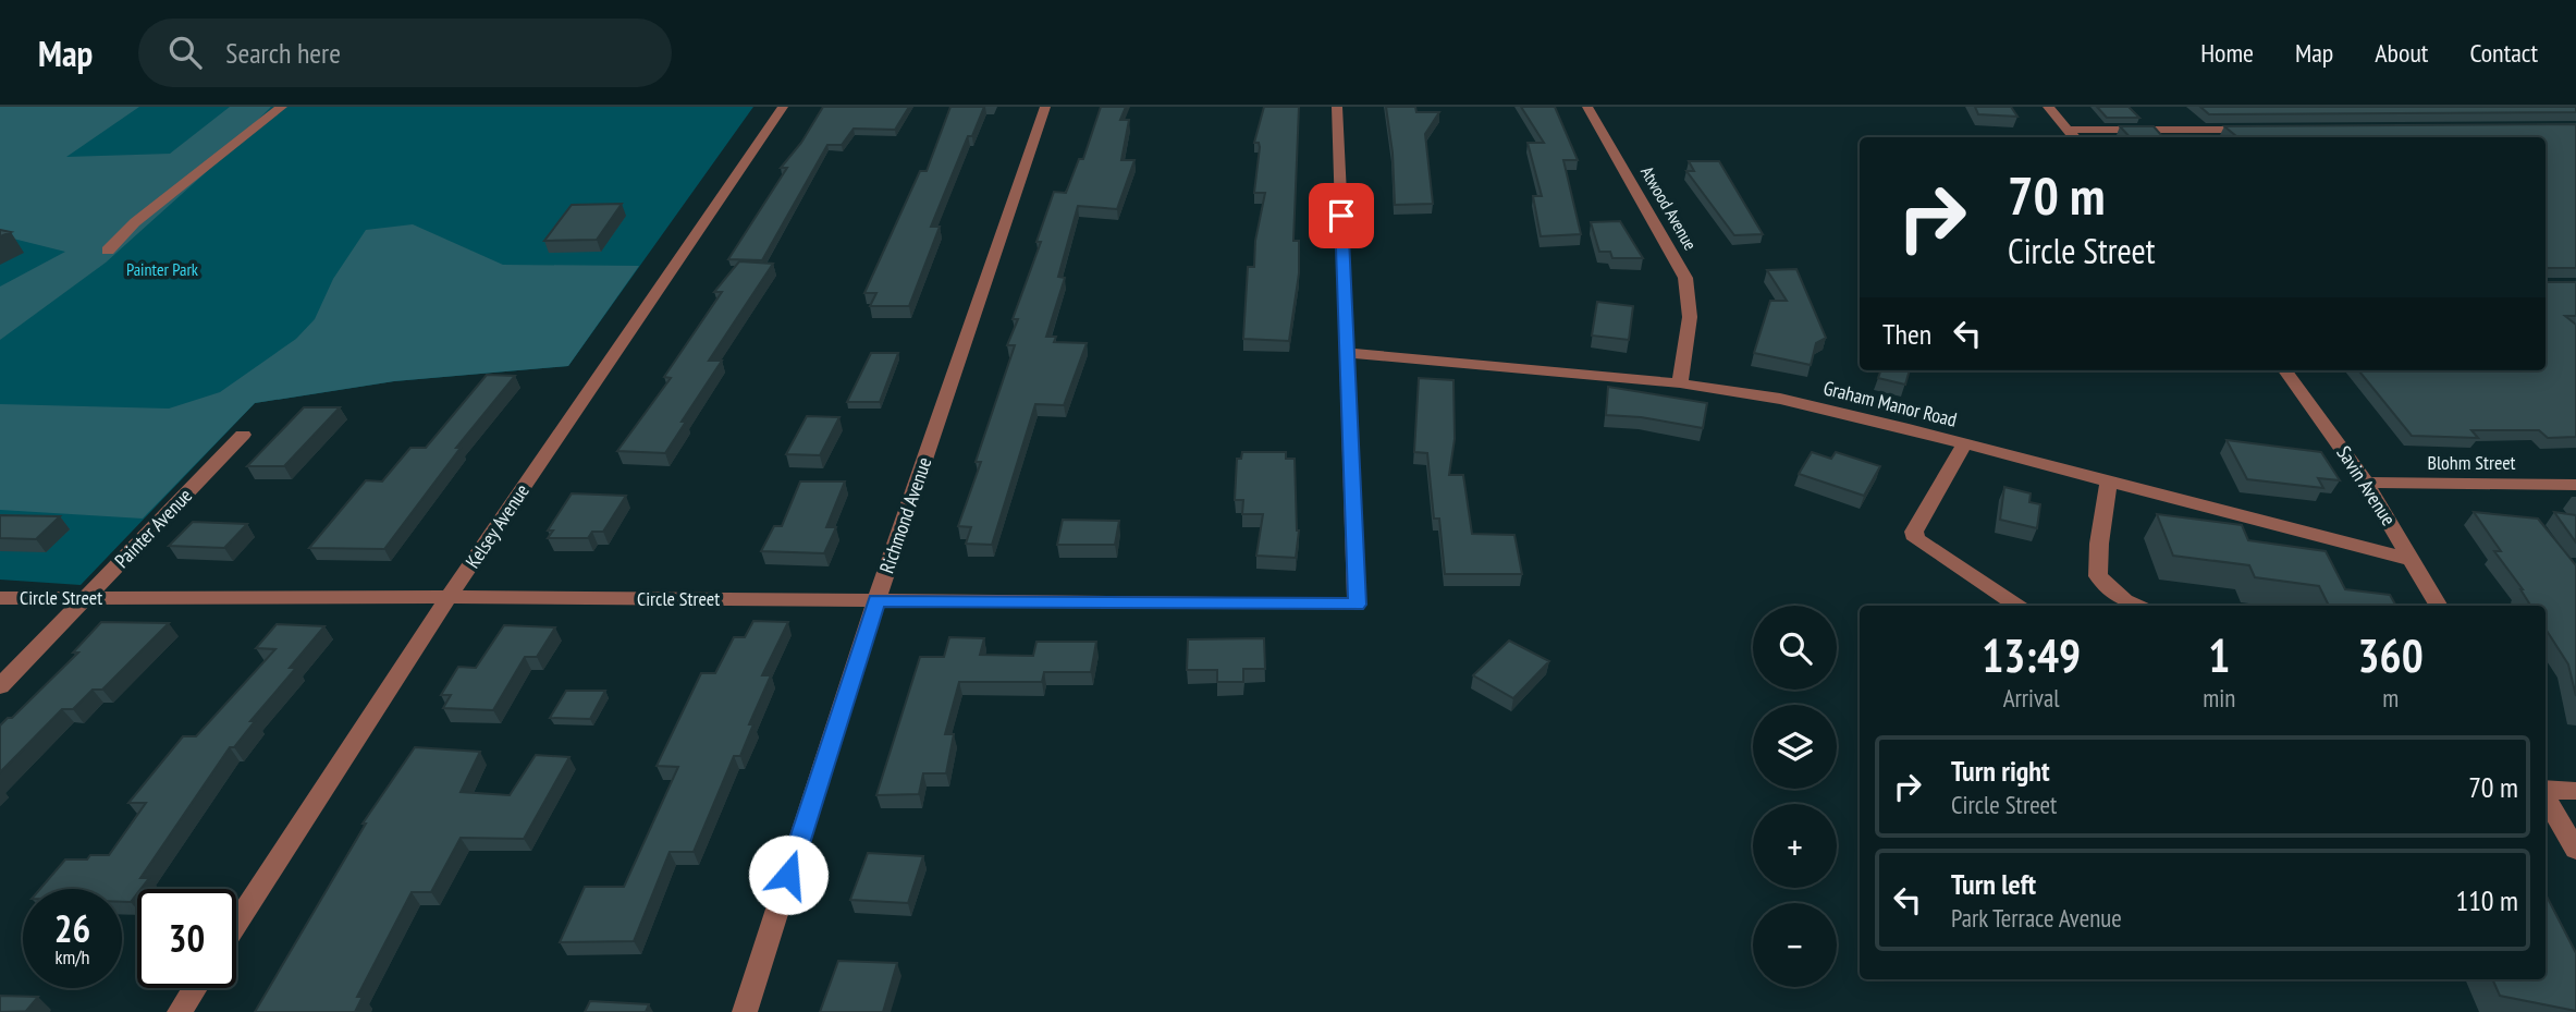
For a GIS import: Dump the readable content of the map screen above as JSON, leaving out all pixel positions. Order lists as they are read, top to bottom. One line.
{"streets":{"street":["Atwood Avenue","Graham Manor Road","Blohm Street","Savin Avenue","Richmond Avenue","Kelsey Avenue","Painter Avenue","Circle Street"]},"crossings":[["Atwood Avenue","Graham Manor Road"],["Graham Manor Road","Savin Avenue"],["Graham Manor Road","Circle Street"],["Blohm Street","Savin Avenue"],["Richmond Avenue","Circle Street"],["Kelsey Avenue","Circle Street"],["Painter Avenue","Circle Street"]],"parks":["Painter Park"],"page":{"header":"Map","search":"Search here","nav":["Home","Map","About","Contact"],"turn":["70 m","Circle Street"],"then":"Then","map_buttons":["+","−"],"eta":["13:49","Arrival","1","min","360","m"],"list":[{"name":"Turn right","note":"Circle Street","value":"70 m"},{"name":"Turn left","note":"Park Terrace Avenue","value":"110 m"}],"speed":"26 km/h","limit":"30"}}
